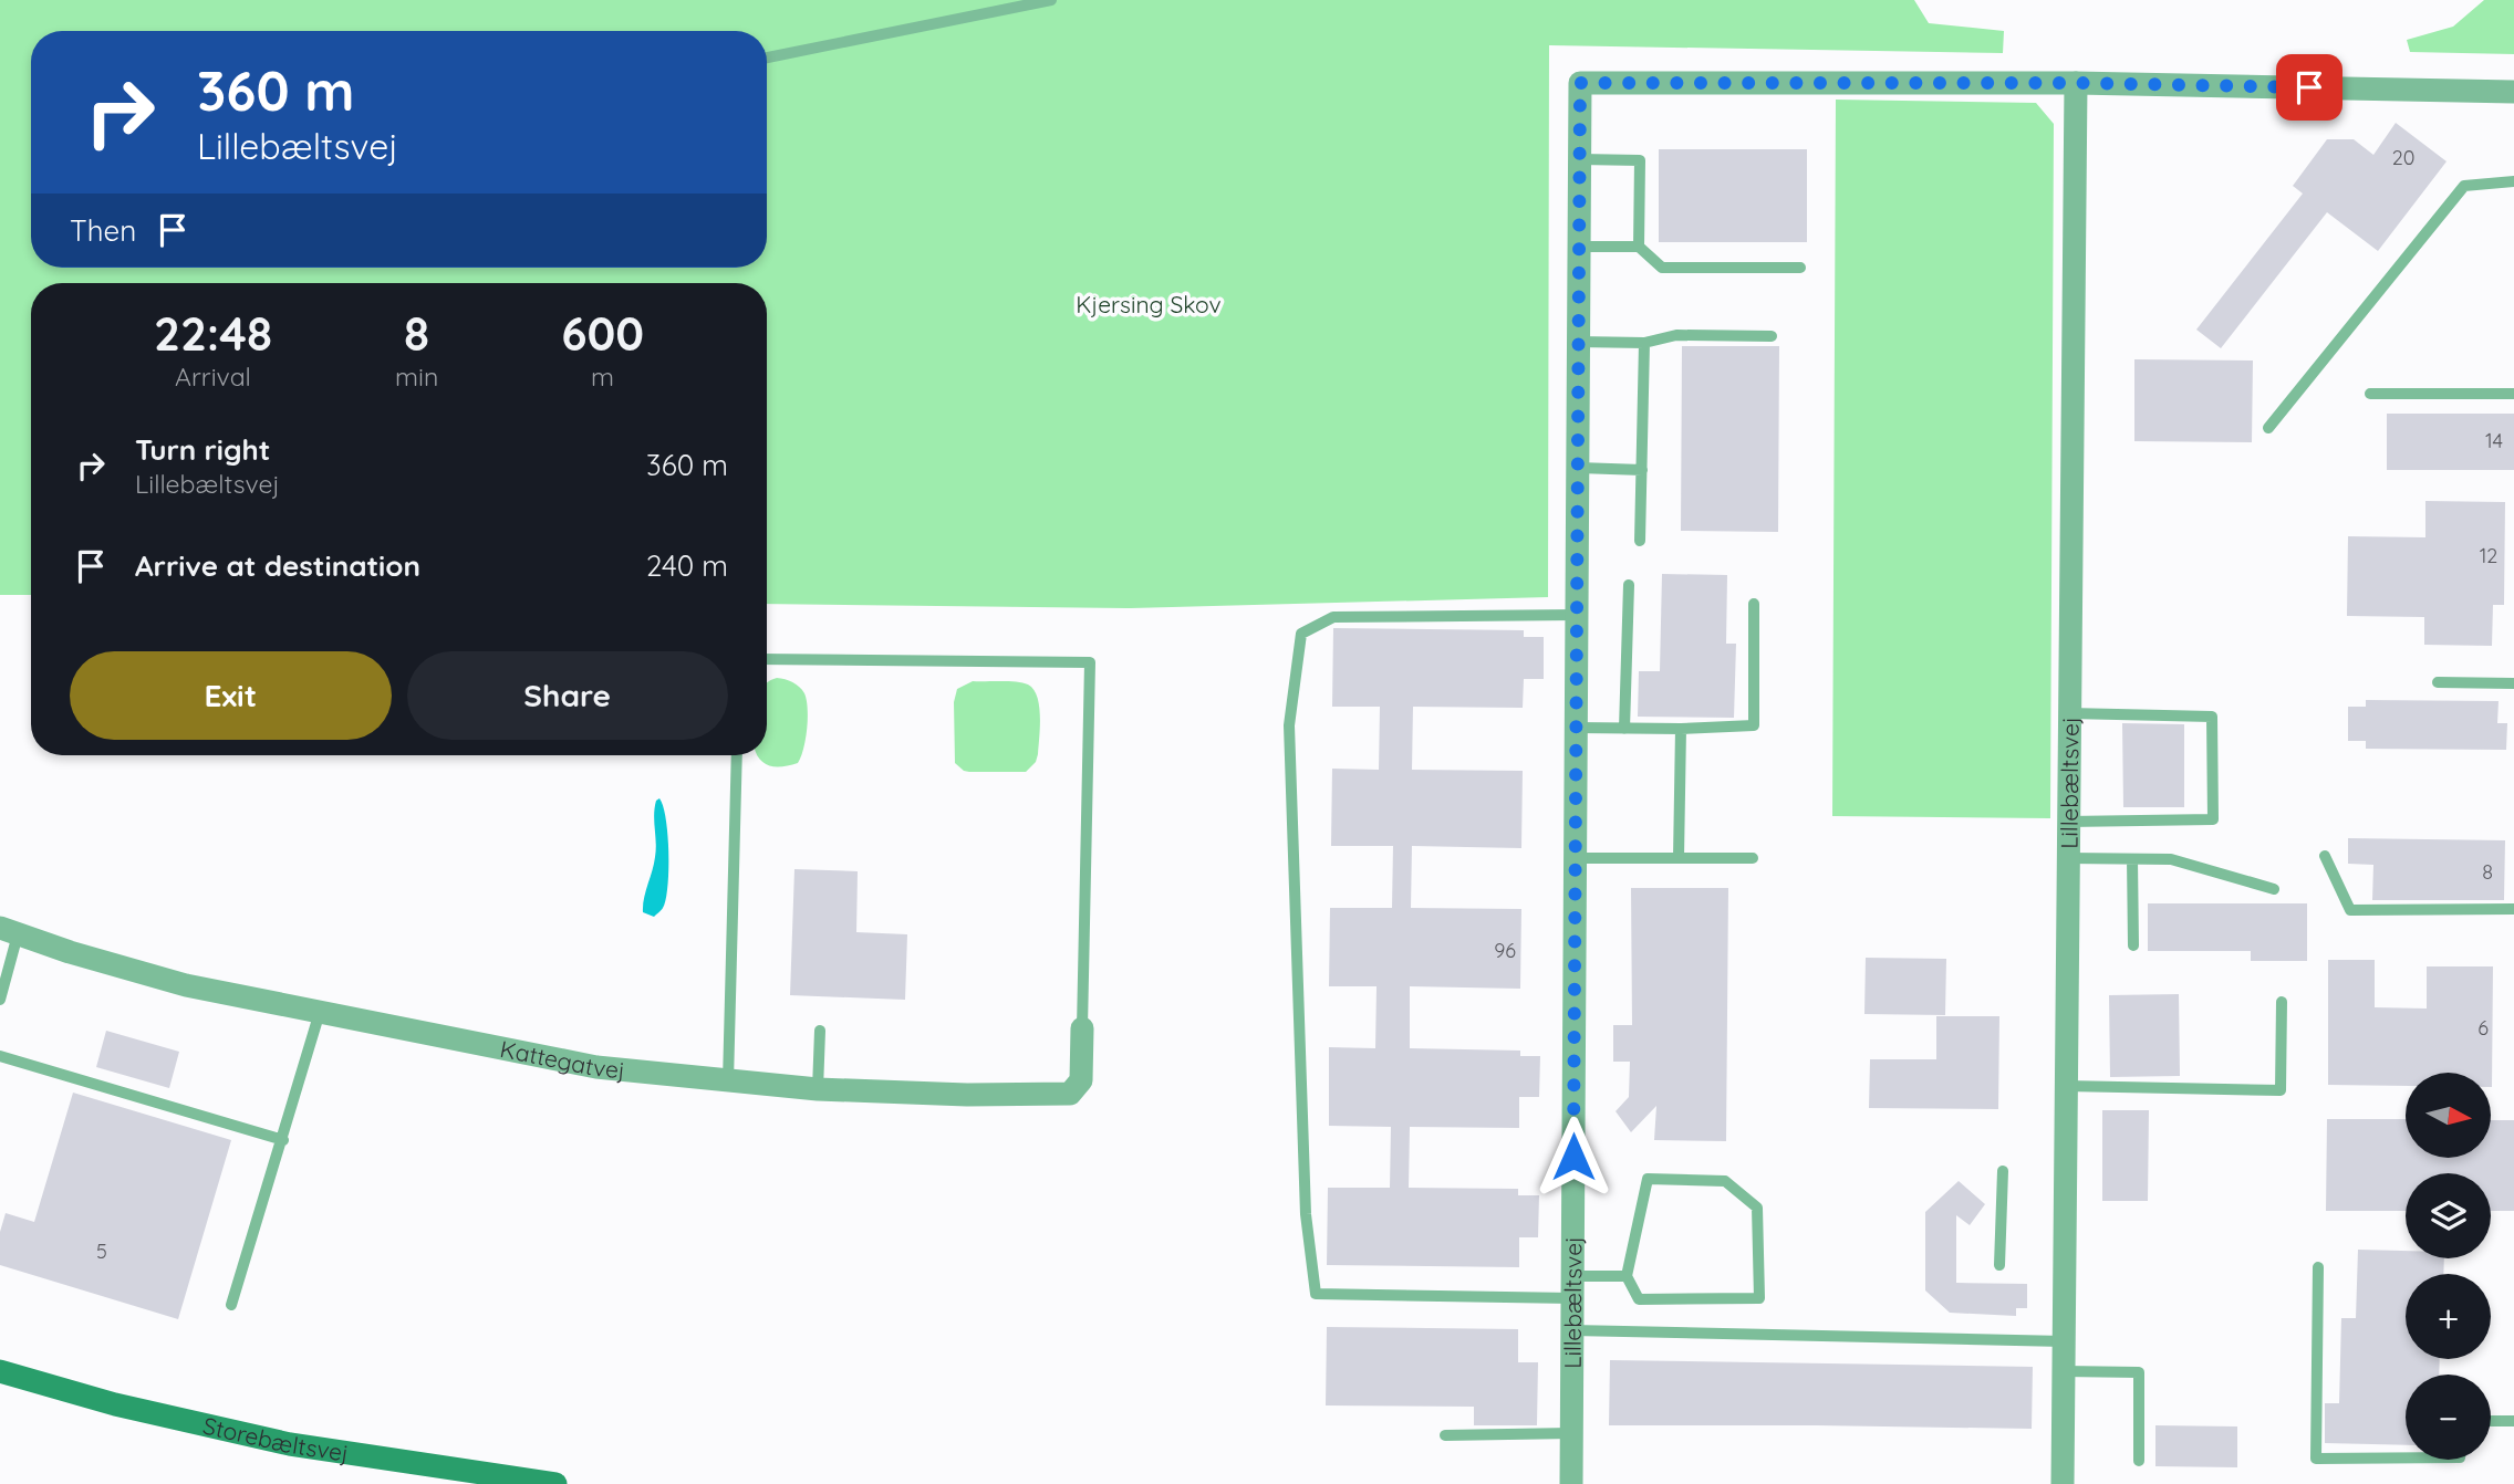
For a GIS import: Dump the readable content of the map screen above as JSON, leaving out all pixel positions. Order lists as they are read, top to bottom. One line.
{"streets":{"street":["Lillebæltsvej","Kattegatvej","Storebæltsvej"]},"parks":["Kjersing Skov"],"house_numbers":["20","14","12","8","96","6","5"],"north":"right","page":{"turn":["360 m","Lillebæltsvej"],"then":"Then","eta":["22:48","Arrival","8","min","600","m"],"list":[{"name":"Turn right","note":"Lillebæltsvej","value":"360 m"},{"name":"Arrive at destination","value":"240 m"}],"buttons":["Exit","Share"],"map_buttons":["+","−"]}}
